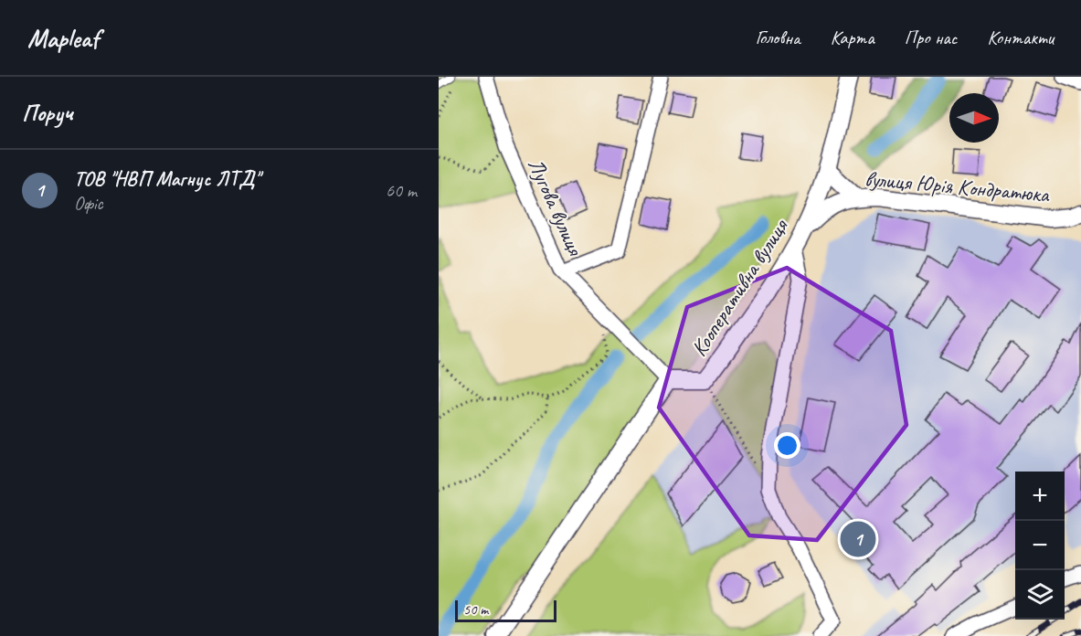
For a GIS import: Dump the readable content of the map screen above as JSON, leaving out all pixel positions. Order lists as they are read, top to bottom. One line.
{"streets":{"street":["вулиця Юрія Кондратюка","Лугова вулиця","Кооперативна вулиця"]},"crossings":[["вулиця Юрія Кондратюка","Кооперативна вулиця"],["Лугова вулиця","Кооперативна вулиця"]],"scale_bar":"50 m","north":"right","page":{"header":"Mapleaf","nav":["Головна","Карта","Про нас","Контакти"],"heading":"Поруч","list":[{"mark":"1","name":"ТОВ \"НВП Магнус ЛТД\"","note":"Офіс","value":"60 m"}],"map_buttons":["+","−"],"pins":"1","scale":"50 m"}}
